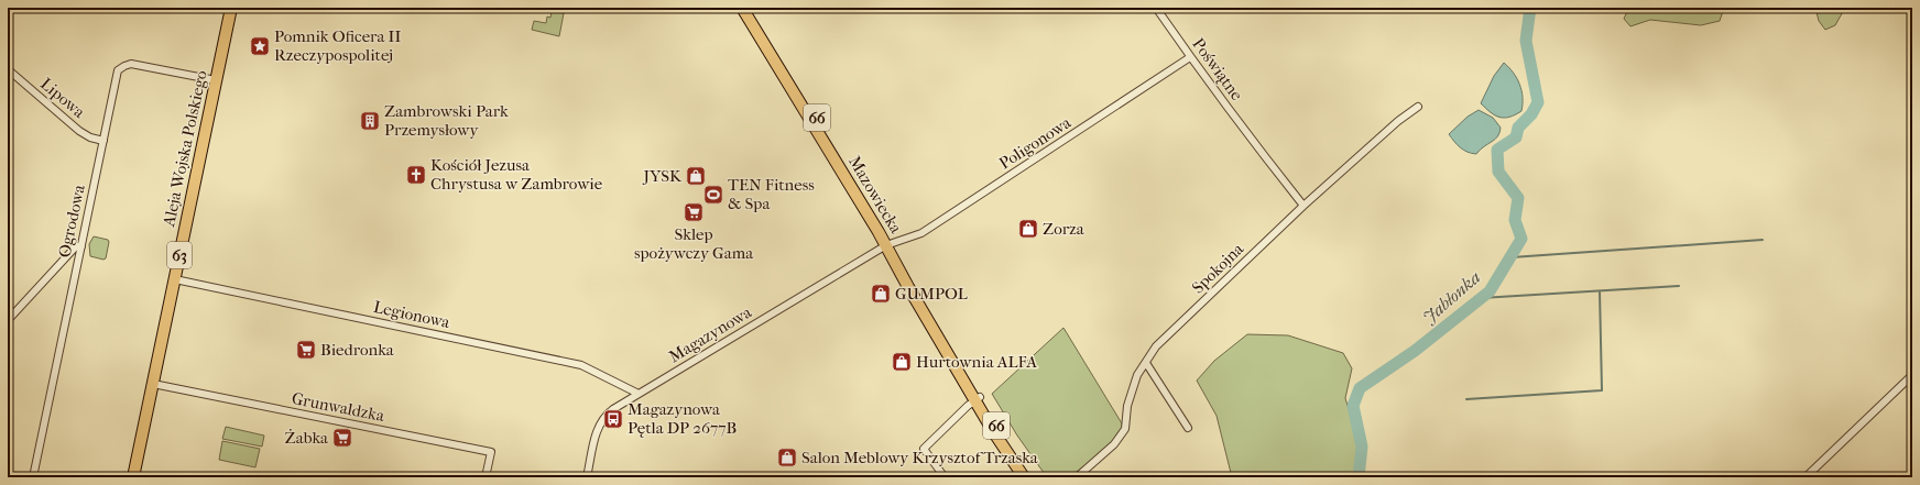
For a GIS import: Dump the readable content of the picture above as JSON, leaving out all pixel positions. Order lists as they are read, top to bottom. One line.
{"streets":{"main road":["66","Aleja Wojska Polskiego","Mazowiecka","63"],"street":["Poświątne","Lipowa","Poligonowa","Ogrodowa","Spokojna","Legionowa","Magazynowa","Grunwaldzka"]},"crossings":[["Poświątne","Poligonowa"],["Poświątne","Spokojna"],["Lipowa","Ogrodowa"],["66","Mazowiecka"],["Poligonowa","Mazowiecka"],["Poligonowa","Magazynowa"],["Aleja Wojska Polskiego","Ogrodowa"],["Aleja Wojska Polskiego","Legionowa"],["Aleja Wojska Polskiego","Grunwaldzka"],["Mazowiecka","Magazynowa"],["Legionowa","Magazynowa"]],"water":["Jabłonka"],"places":{"place":["Pomnik Oficera II Rzeczypospolitej"],"building":["Zambrowski Park Przemysłowy"],"church":["Kościół Jezusa Chrystusa w Zambrowie"],"shop":["JYSK","Zorza","GUMPOL","Hurtownia ALFA","Salon Meblowy Krzysztof Trzaska"],"sports":["TEN Fitness & Spa"],"supermarket":["Sklep spożywczy Gama","Biedronka","Żabka"],"bus stop":["Magazynowa Pętla DP 2677B"]}}
